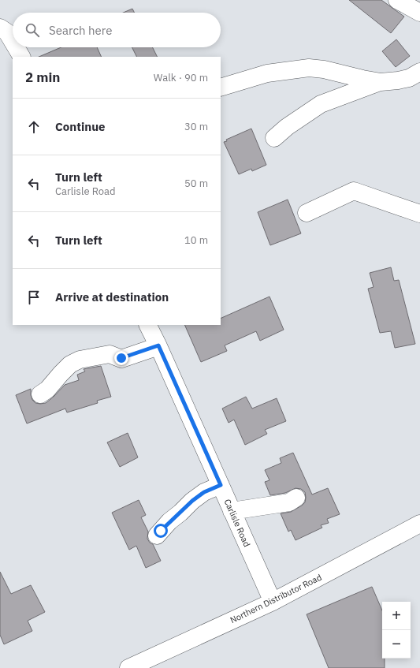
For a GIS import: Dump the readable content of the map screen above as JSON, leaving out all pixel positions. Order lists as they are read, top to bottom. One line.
{"streets":{"street":["Carlisle Road","Northern Distributor Road"]},"crossings":[["Carlisle Road","Northern Distributor Road"]],"page":{"search":"Search here","heading":["2 min","Walk · 90 m"],"list":[["Continue","30 m"],["Turn left","Carlisle Road","50 m"],["Turn left","10 m"],"Arrive at destination"],"map_buttons":["+","−"]}}
